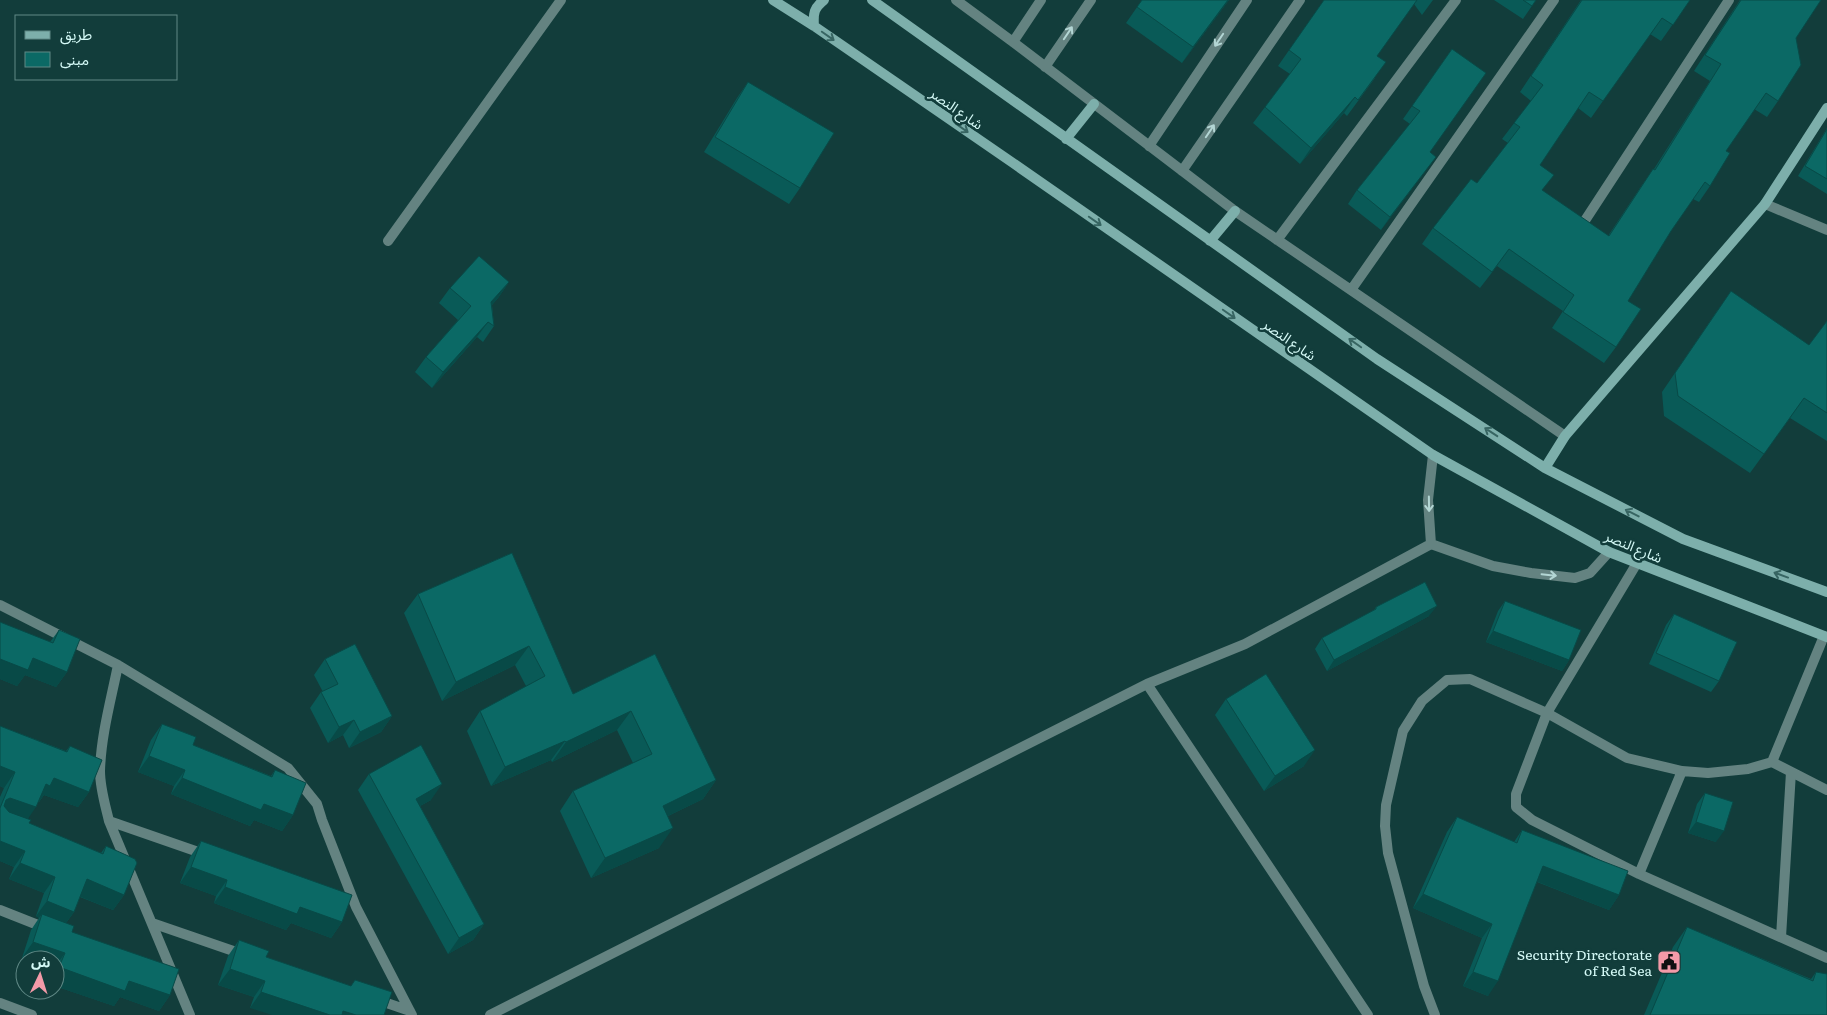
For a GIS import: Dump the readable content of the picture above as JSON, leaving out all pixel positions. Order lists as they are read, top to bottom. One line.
{"streets":{"main road":["شارع النصر"]},"places":{"public building":["Security Directorate of Red Sea"]},"legend":["طريق","مبنى"],"north":"top"}
